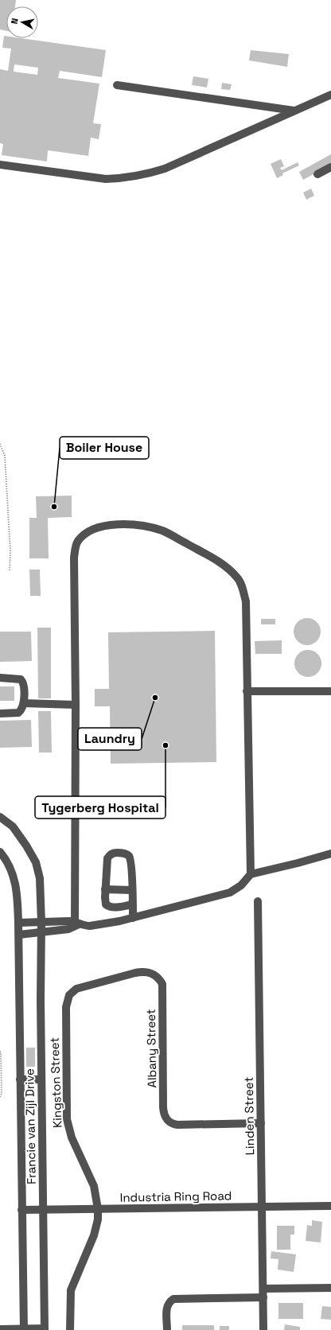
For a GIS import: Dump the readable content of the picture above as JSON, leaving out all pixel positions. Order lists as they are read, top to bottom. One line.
{"streets":{"street":["Albany Street","Kingston Street","Linden Street","Francie van Zijl Drive","Industria Ring Road"]},"crossings":[["Albany Street","Kingston Street"],["Albany Street","Linden Street"],["Kingston Street","Industria Ring Road"],["Linden Street","Industria Ring Road"],["Francie van Zijl Drive","Industria Ring Road"]],"places":["Boiler House","Laundry","Tygerberg Hospital"],"north":"left"}
